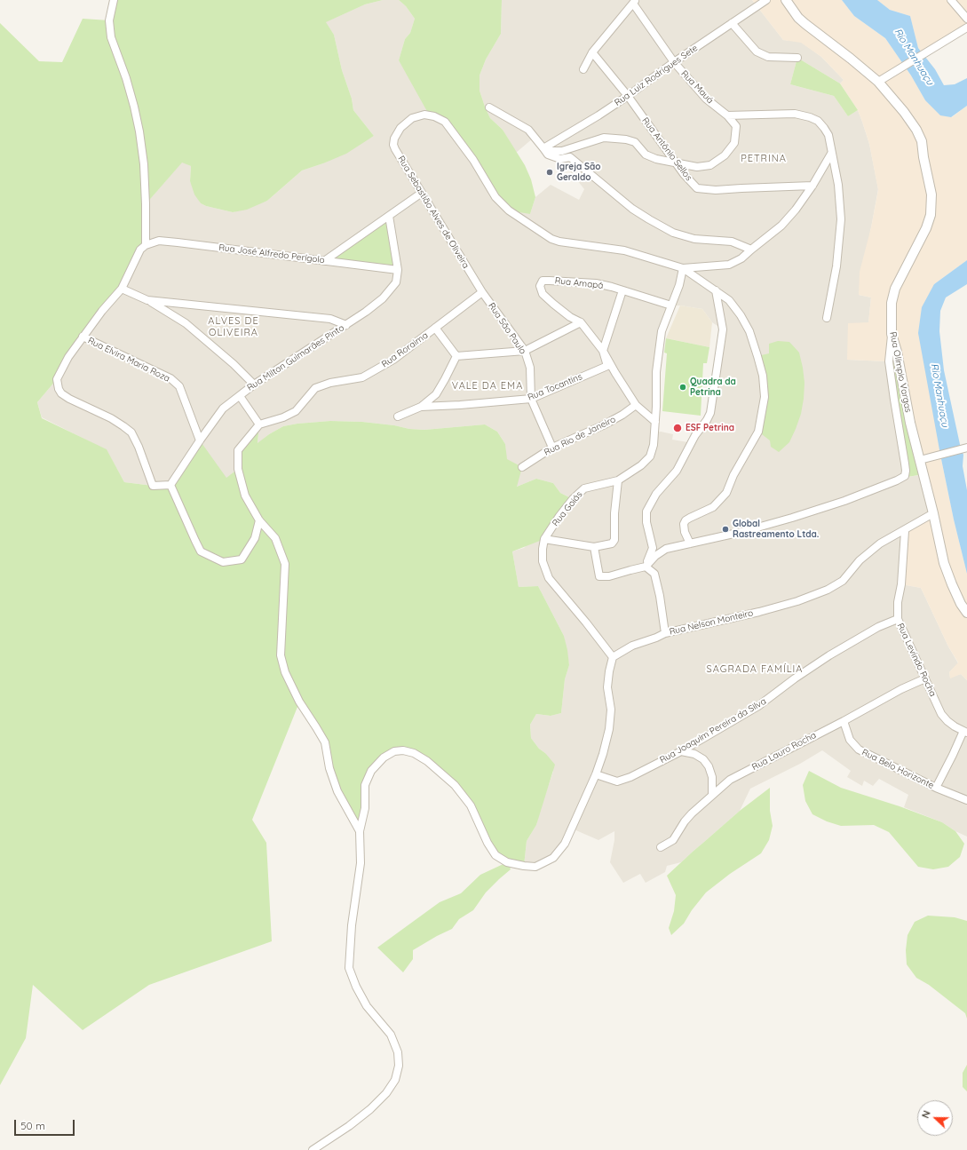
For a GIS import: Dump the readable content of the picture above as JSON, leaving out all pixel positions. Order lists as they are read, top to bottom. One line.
{"streets":{"street":["Rua Luiz Rodrigues Sete","Rua Mauá","Rua Antônio Sellos","Rua Sebastião Alves de Oliveira","Rua José Alfredo Perígolo","Rua Amapá","Rua São Paulo","Rua Roraima","Rua Milton Guimarães Pinto","Rua Elvira Maria Roza","Rua Olímpio Vargas","Rua Tocantins","Rua Rio de Janeiro","Rua Goiás","Rua Nelson Monteiro","Rua Levindo Rocha","Rua Joaquim Pereira da Silva","Rua Lauro Rocha","Rua Belo Horizonte"]},"crossings":[["Rua Luiz Rodrigues Sete","Rua Mauá"],["Rua Luiz Rodrigues Sete","Rua Antônio Sellos"],["Rua Mauá","Rua Antônio Sellos"],["Rua Sebastião Alves de Oliveira","Rua São Paulo"],["Rua Sebastião Alves de Oliveira","Rua Roraima"],["Rua Sebastião Alves de Oliveira","Rua Goiás"],["Rua José Alfredo Perígolo","Rua Milton Guimarães Pinto"],["Rua Amapá","Rua Tocantins"],["Rua Amapá","Rua Rio de Janeiro"],["Rua Amapá","Rua Goiás"],["Rua São Paulo","Rua Roraima"],["Rua São Paulo","Rua Tocantins"],["Rua São Paulo","Rua Rio de Janeiro"],["Rua Milton Guimarães Pinto","Rua Elvira Maria Roza"],["Rua Olímpio Vargas","Rua Nelson Monteiro"],["Rua Goiás","Rua Nelson Monteiro"],["Rua Nelson Monteiro","Rua Levindo Rocha"],["Rua Levindo Rocha","Rua Joaquim Pereira da Silva"],["Rua Levindo Rocha","Rua Lauro Rocha"],["Rua Lauro Rocha","Rua Belo Horizonte"]],"districts":["PETRINA","ALVES DE OLIVEIRA","VALE DA EMA","SAGRADA FAMÍLIA"],"water":["Rio Manhuaçu"],"places":["Igreja São Geraldo","Quadra da Petrina","ESF Petrina","Global Rastreamento Ltda."],"scale_bar":"50 m","north":"left"}
